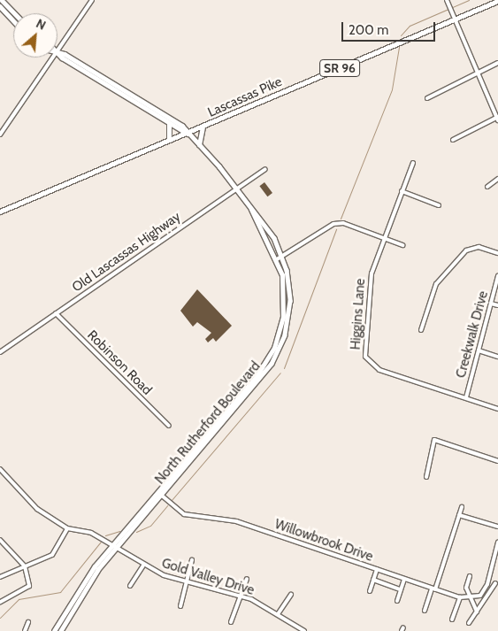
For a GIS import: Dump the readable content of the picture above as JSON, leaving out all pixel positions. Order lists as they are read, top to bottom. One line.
{"streets":{"main road":["SR 96","Lascassas Pike","North Rutherford Boulevard"],"street":["Old Lascassas Highway","Higgins Lane","Creekwalk Drive","Robinson Road","Willowbrook Drive","Gold Valley Drive"]},"crossings":[["Lascassas Pike","North Rutherford Boulevard"],["Old Lascassas Highway","Robinson Road"],["Old Lascassas Highway","North Rutherford Boulevard"],["Higgins Lane","Creekwalk Drive"],["North Rutherford Boulevard","Willowbrook Drive"],["North Rutherford Boulevard","Gold Valley Drive"]],"scale_bar":"200 m","north":"top right"}
